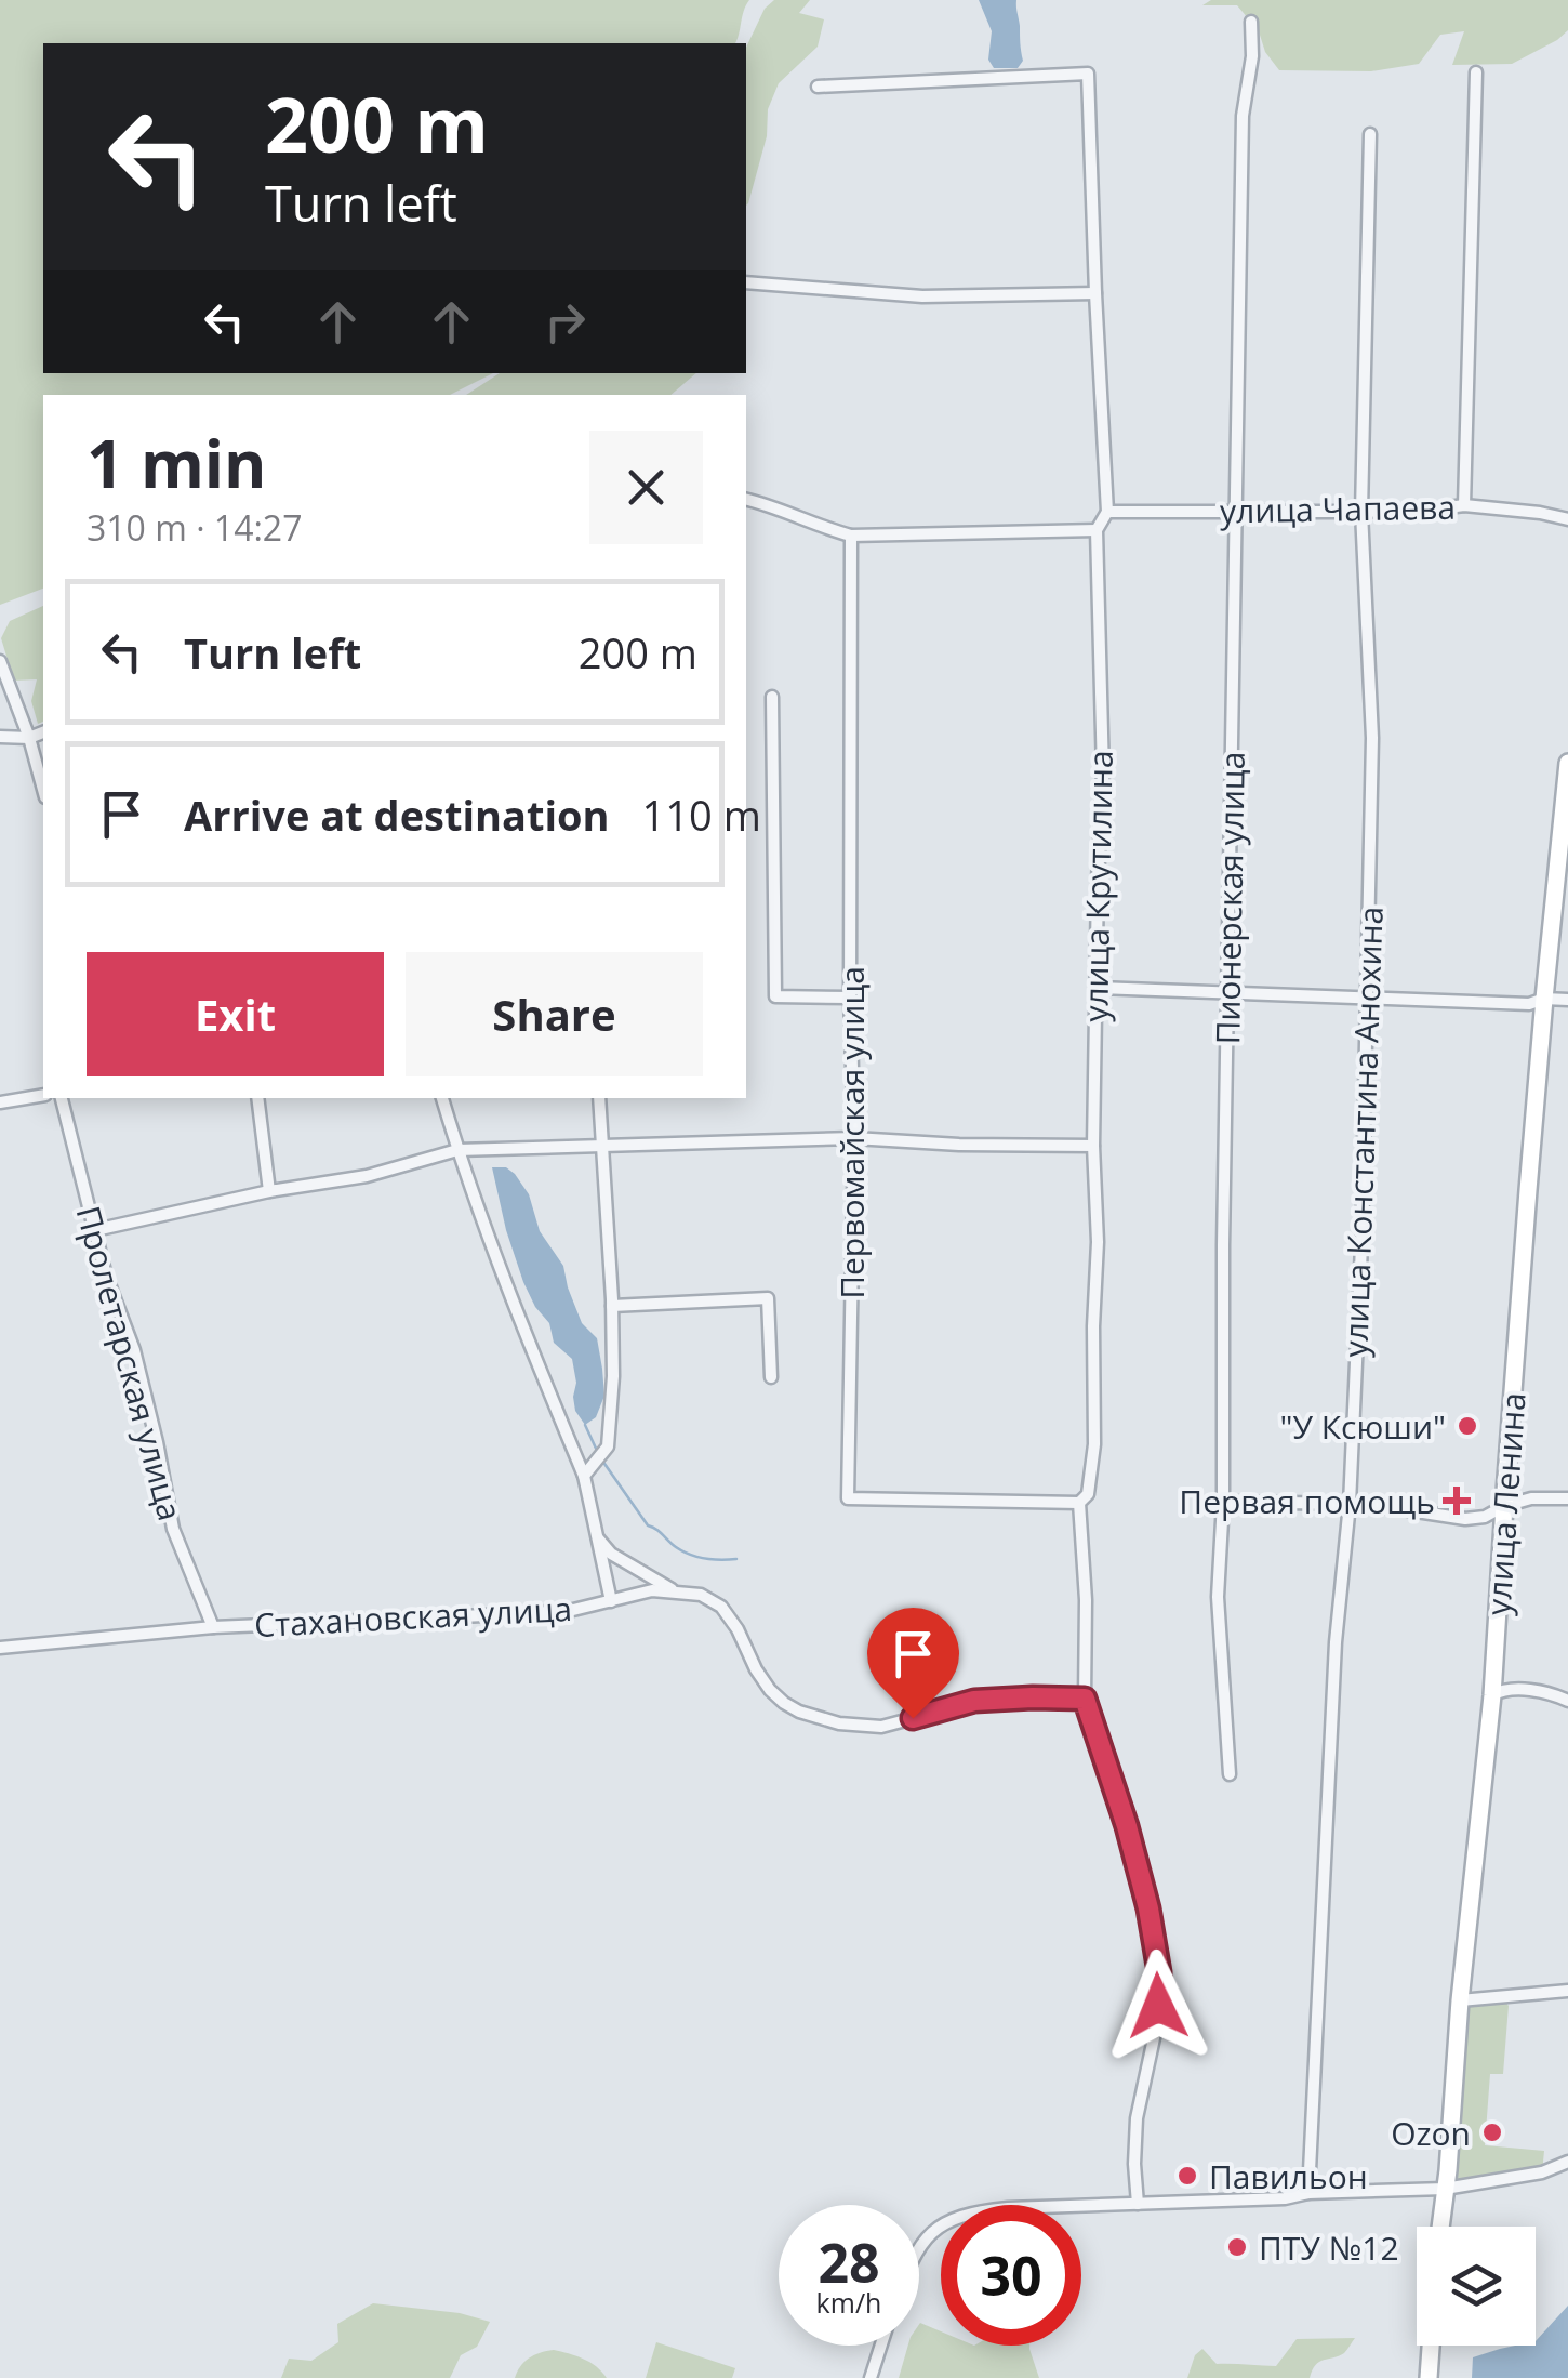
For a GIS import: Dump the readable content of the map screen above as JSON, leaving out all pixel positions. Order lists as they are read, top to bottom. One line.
{"streets":{"main road":["улица Ленина"],"street":["улица Чапаева","улица Крутилина","Пионерская улица","улица Константина Анохина","Первомайская улица","Пролетарская улица","Стахановская улица"]},"crossings":[["улица Чапаева","Пионерская улица"],["улица Чапаева","улица Константина Анохина"],["улица Крутилина","Первомайская улица"],["улица Крутилина","Стахановская улица"],["Пролетарская улица","Стахановская улица"]],"places":{"other":["\"У Ксюши\"","Ozon","Павильон","ПТУ №12"],"health":["Первая помощь"]},"page":{"turn":["200 m","Turn left"],"heading":["1 min","310 m · 14:27"],"list":[{"name":"Turn left","value":"200 m"},{"name":"Arrive at destination","value":"110 m"}],"buttons":["Exit","Share"],"speed":"28 km/h","limit":"30"}}
